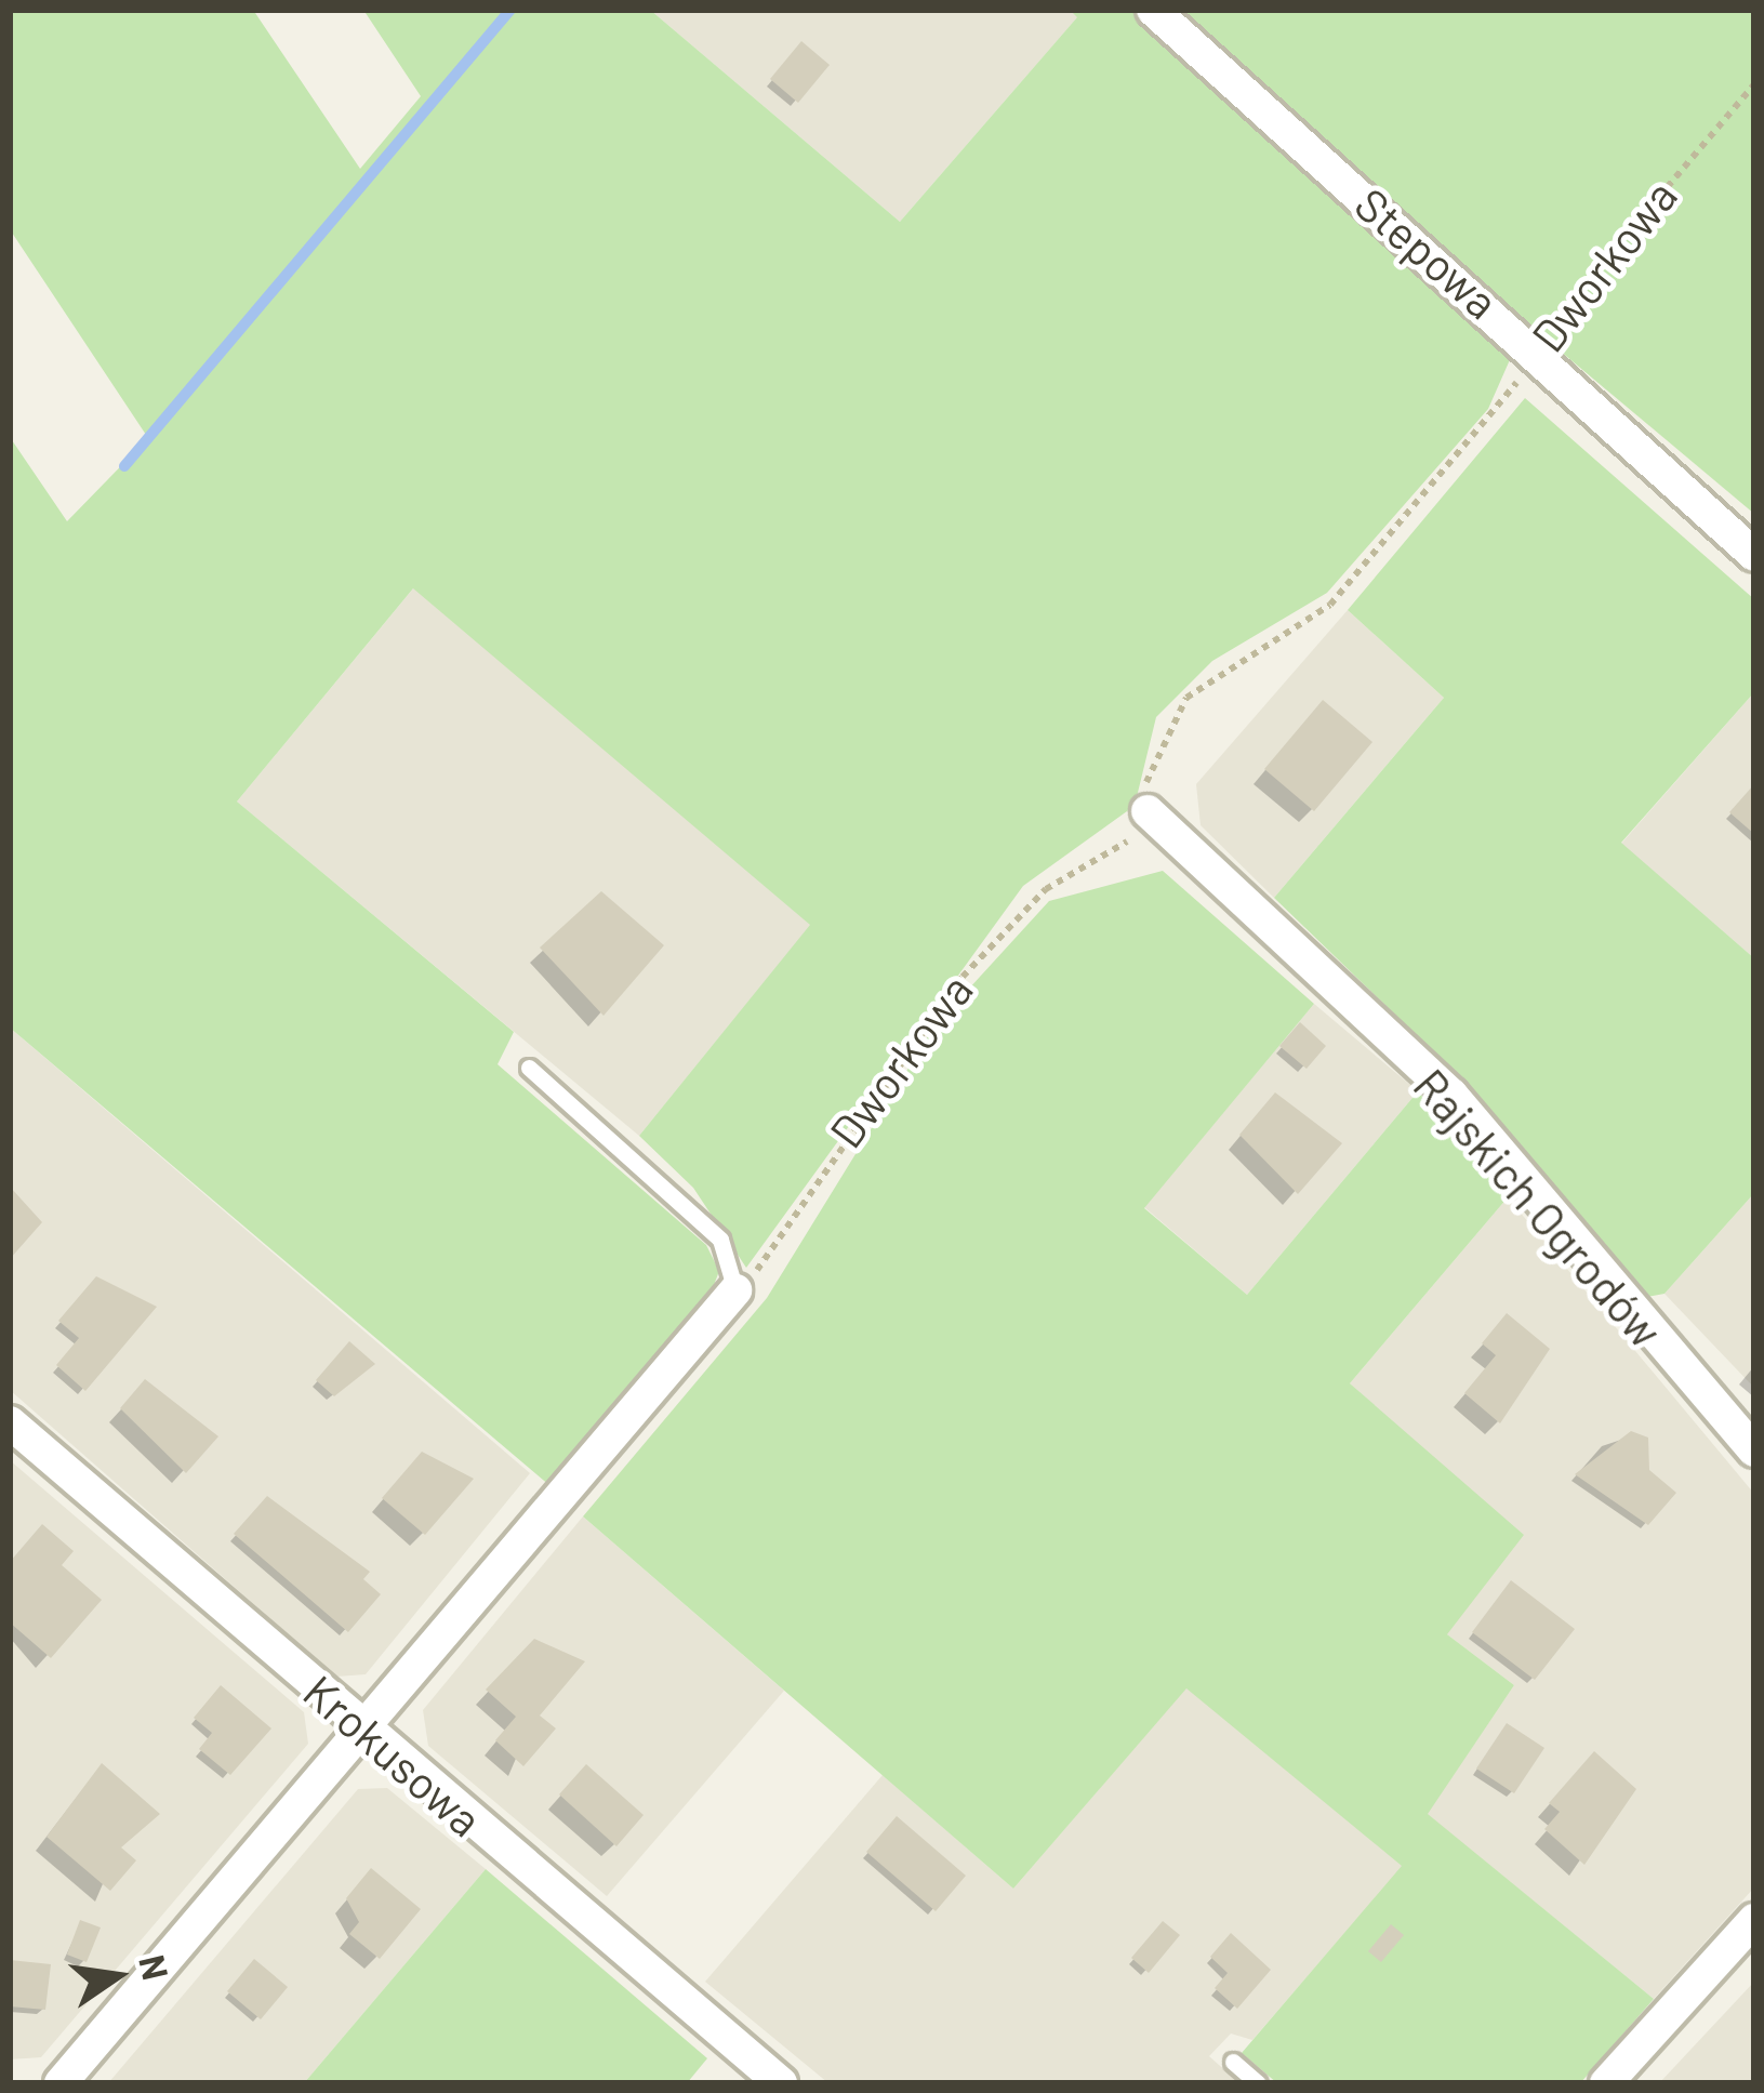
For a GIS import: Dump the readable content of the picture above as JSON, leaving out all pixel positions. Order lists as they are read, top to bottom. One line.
{"streets":{"street":["Stepowa","Rajskich Ogrodów","Krokusowa"],"path":["Dworkowa"]},"crossings":[["Stepowa","Dworkowa"],["Dworkowa","Rajskich Ogrodów"]],"north":"right"}
